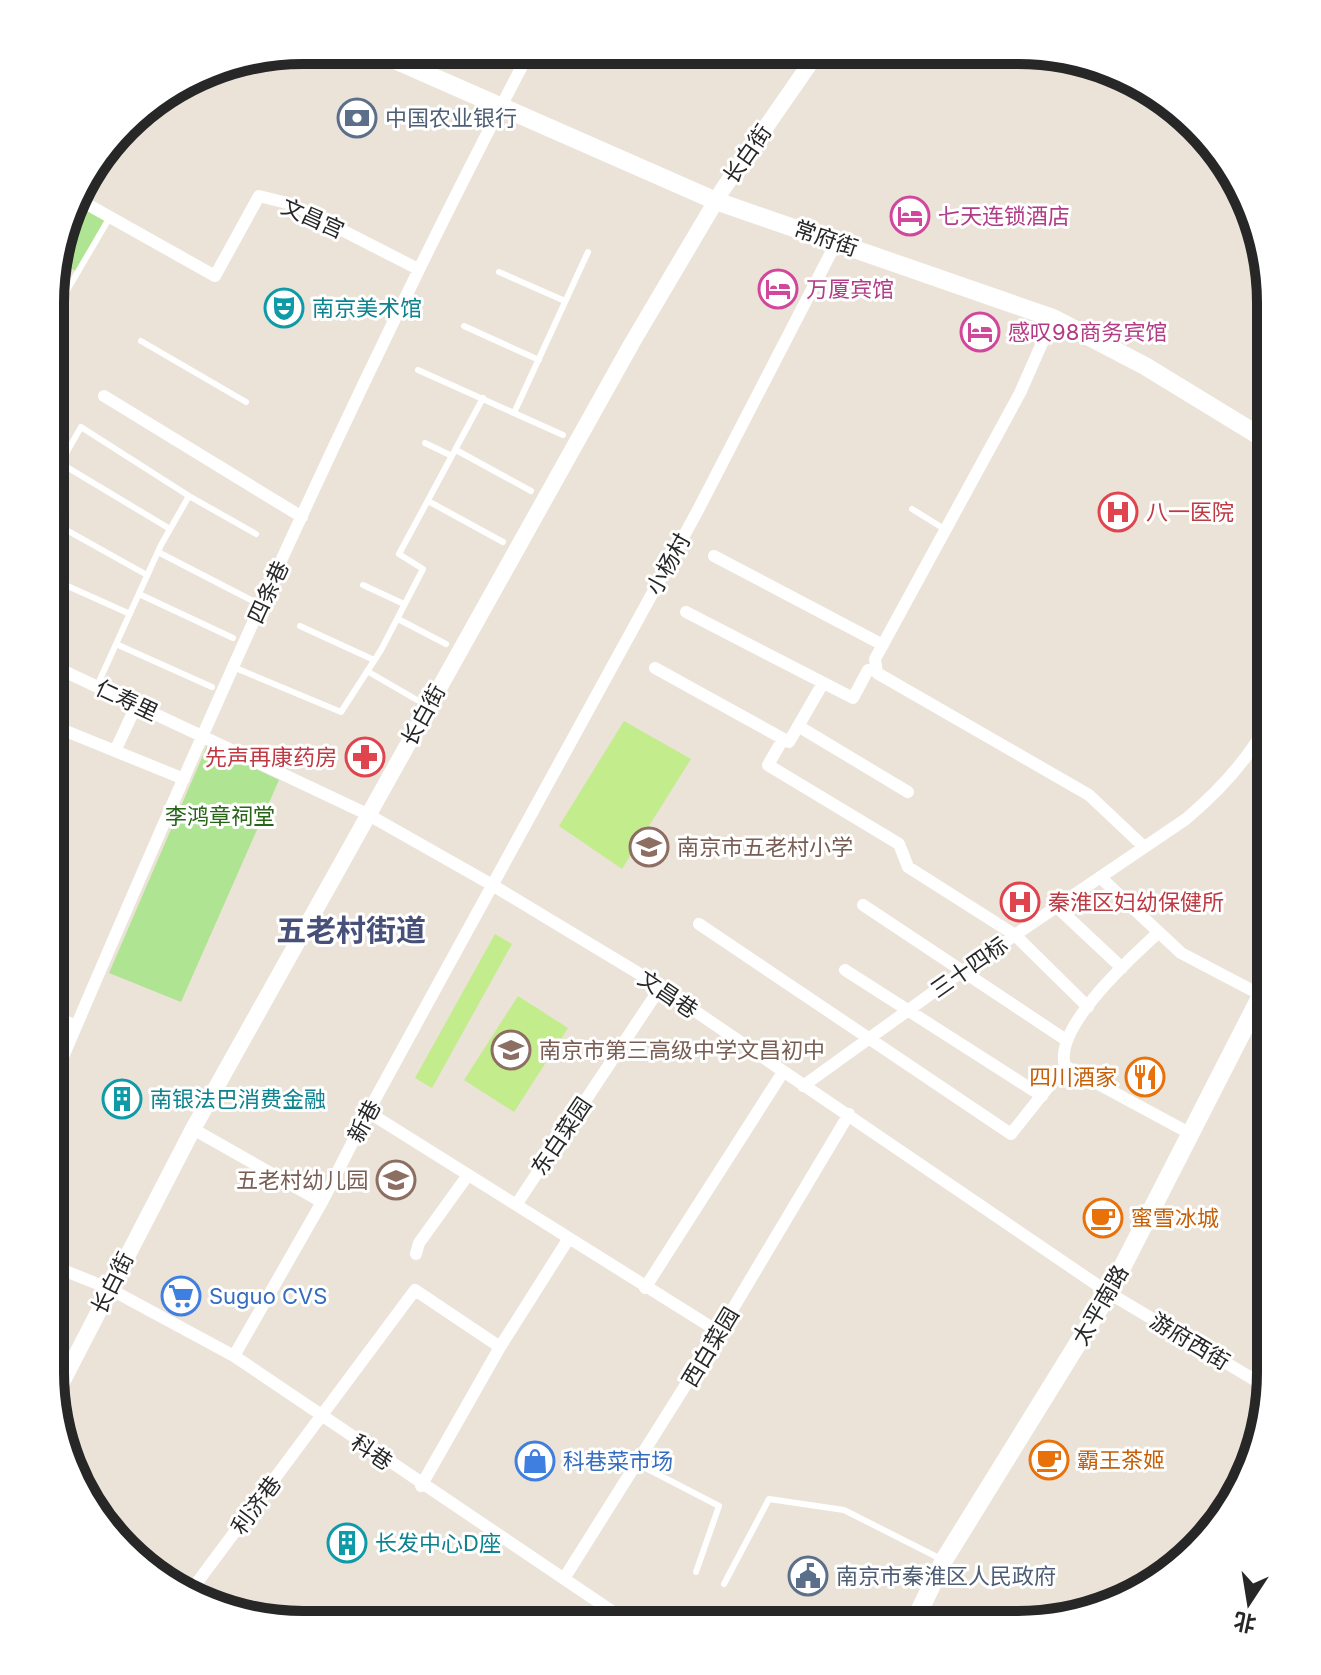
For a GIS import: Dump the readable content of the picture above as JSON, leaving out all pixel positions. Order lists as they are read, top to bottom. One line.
{"streets":{"main road":["常府街","太平南路"],"street":["长白街","文昌宫","小杨村","四条巷","仁寿里","三十四标","文昌巷","新巷","东白菜园","游府西街","西白菜园","科巷","利济巷"]},"crossings":[["长白街","常府街"],["长白街","文昌巷"],["长白街","科巷"],["文昌宫","四条巷"],["常府街","小杨村"],["常府街","四条巷"],["小杨村","文昌巷"],["小杨村","新巷"],["四条巷","仁寿里"],["四条巷","文昌巷"],["仁寿里","文昌巷"],["三十四标","文昌巷"],["文昌巷","新巷"],["文昌巷","东白菜园"],["文昌巷","太平南路"],["文昌巷","游府西街"],["文昌巷","西白菜园"],["新巷","科巷"],["太平南路","游府西街"],["西白菜园","科巷"],["科巷","利济巷"]],"districts":["五老村街道"],"parks":["李鸿章祠堂"],"places":{"bank":["中国农业银行"],"hotel":["七天连锁酒店","万厦宾馆","感叹98商务宾馆"],"theatre":["南京美术馆"],"hospital":["八一医院","秦淮区妇幼保健所"],"pharmacy":["先声再康药房"],"school or university":["南京市五老村小学","南京市第三高级中学文昌初中","五老村幼儿园"],"restaurant":["四川酒家"],"building":["南银法巴消费金融","长发中心D座"],"cafe":["蜜雪冰城","霸王茶姬"],"supermarket":["Suguo CVS"],"shop":["科巷菜市场"],"public building":["南京市秦淮区人民政府"]},"north":"bottom"}
